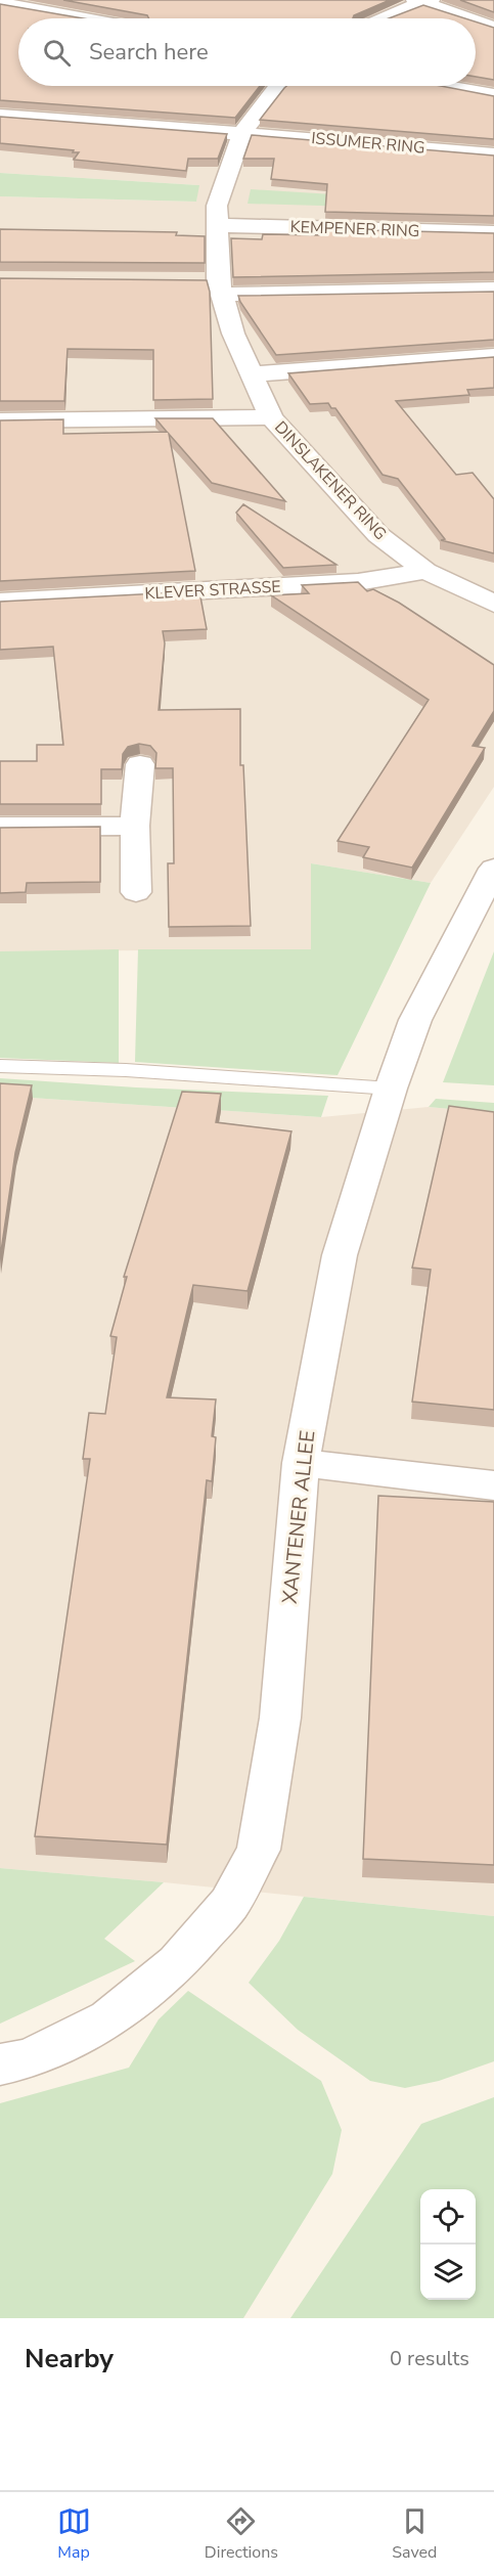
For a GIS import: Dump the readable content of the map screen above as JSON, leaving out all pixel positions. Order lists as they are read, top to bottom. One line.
{"streets":{"street":["ISSUMER RING","KEMPENER RING","DINSLAKENER RING","KLEVER STRASSE","XANTENER ALLEE"]},"crossings":[["ISSUMER RING","DINSLAKENER RING"],["KEMPENER RING","DINSLAKENER RING"],["DINSLAKENER RING","KLEVER STRASSE"]],"page":{"search":"Search here","heading":["Nearby","0 results"],"nav":["Map","Directions","Saved"]}}
